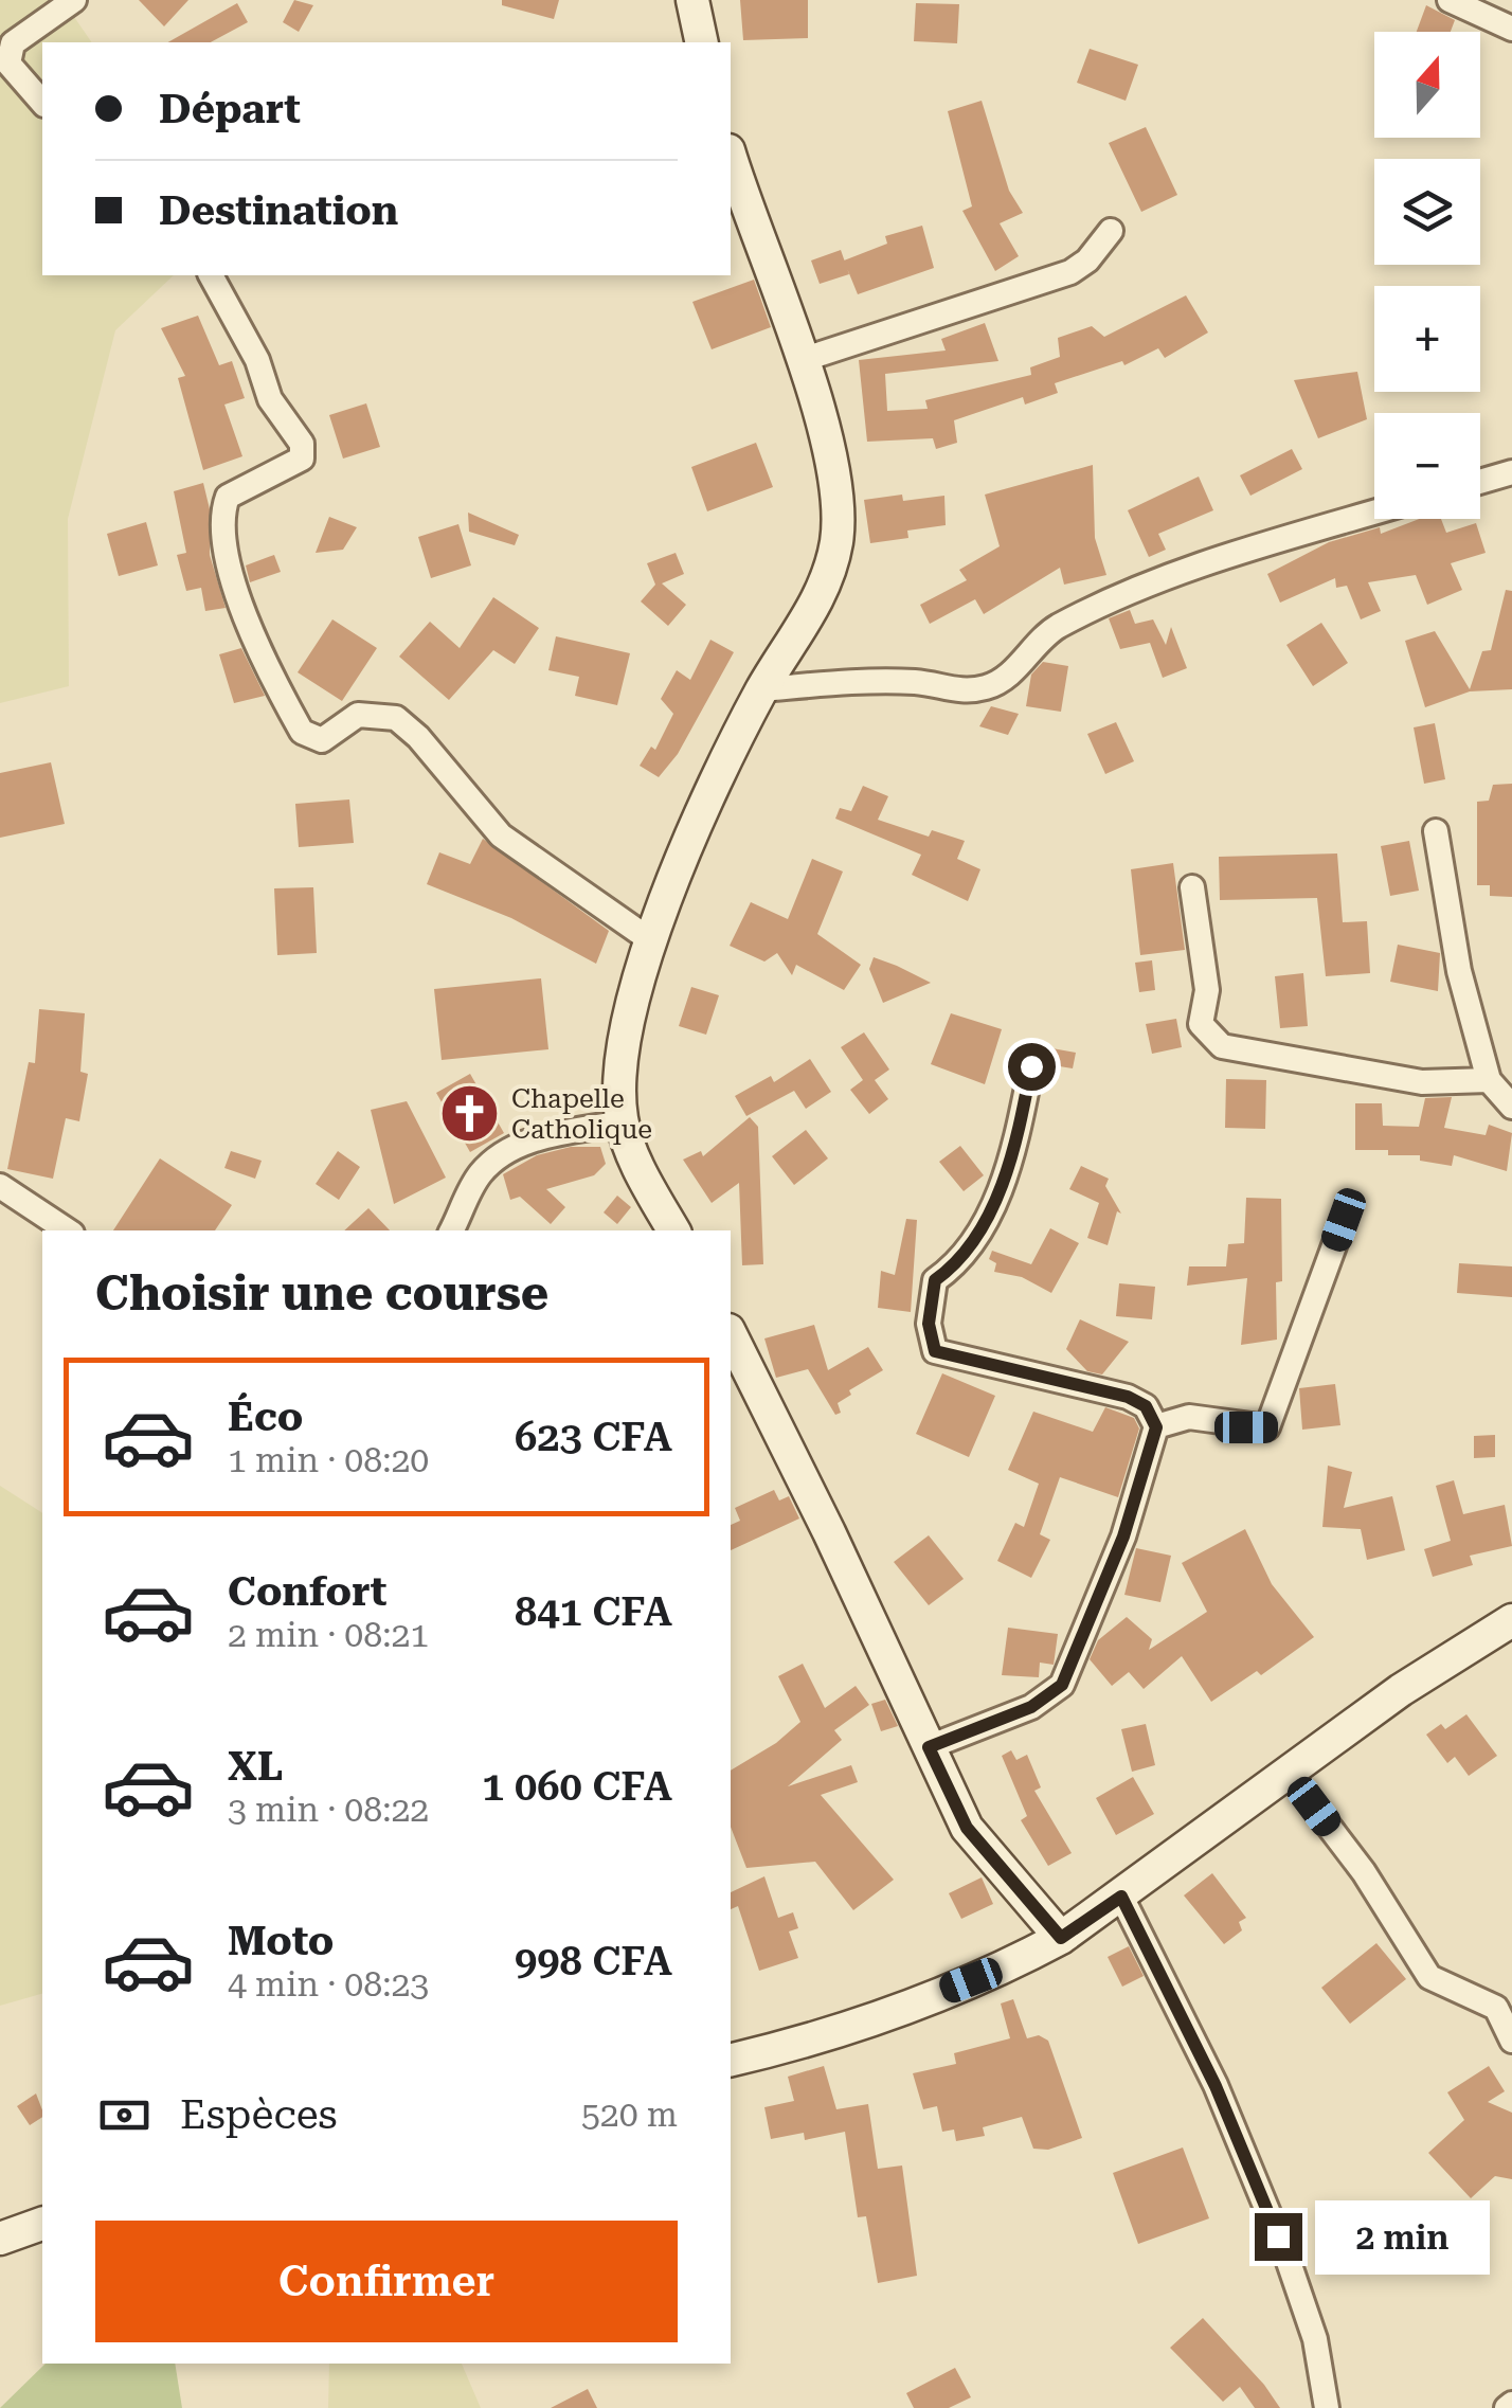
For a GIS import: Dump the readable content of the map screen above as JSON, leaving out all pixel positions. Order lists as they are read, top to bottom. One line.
{"places":{"church":["Chapelle Catholique"]},"north":"top","page":{"map_buttons":["+","−"],"banner":["Départ","Destination"],"heading":"Choisir une course","list":[{"name":"Éco","note":"1 min · 08:20","value":"623 CFA"},{"name":"Confort","note":"2 min · 08:21","value":"841 CFA"},{"name":"XL","note":"3 min · 08:22","value":"1 060 CFA"},{"name":"Moto","note":"4 min · 08:23","value":"998 CFA"}],"pay":["Espèces","520 m"],"buttons":"Confirmer","bubble":"2 min"}}
